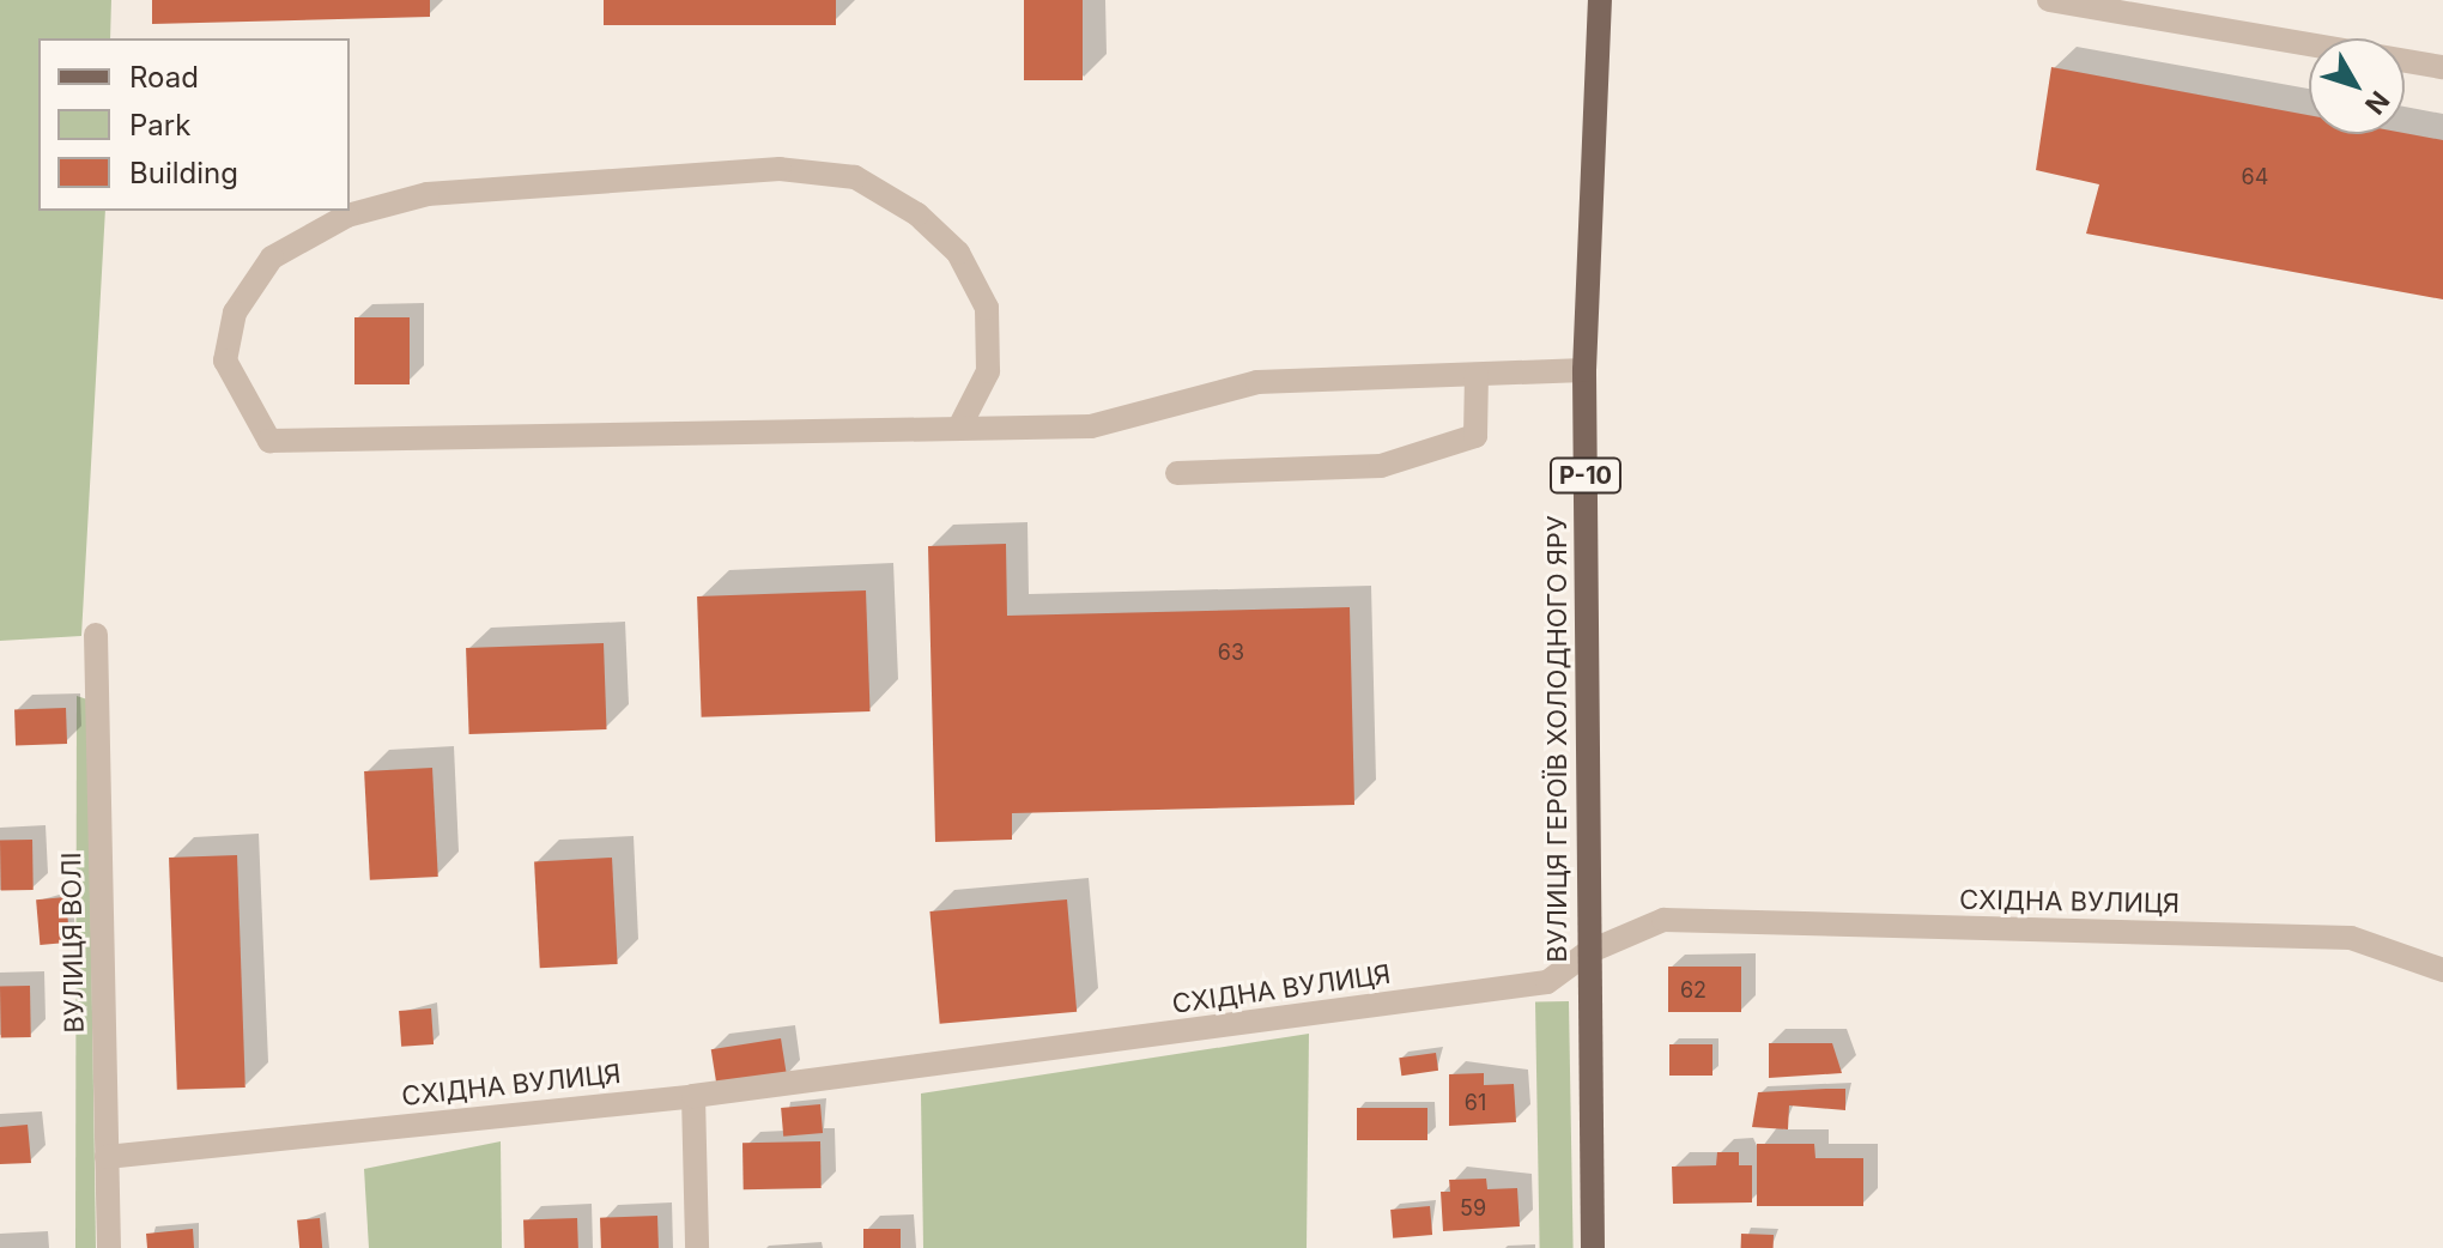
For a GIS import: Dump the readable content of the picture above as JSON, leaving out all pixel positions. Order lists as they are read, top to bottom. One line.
{"streets":{"main road":["Р-10","ВУЛИЦЯ ГЕРОЇВ ХОЛОДНОГО ЯРУ"],"street":["СХІДНА ВУЛИЦЯ","ВУЛИЦЯ ВОЛІ"]},"crossings":[["ВУЛИЦЯ ГЕРОЇВ ХОЛОДНОГО ЯРУ","СХІДНА ВУЛИЦЯ"],["СХІДНА ВУЛИЦЯ","ВУЛИЦЯ ВОЛІ"]],"house_numbers":["64","63","62","61","59"],"legend":["Road","Park","Building"],"north":"bottom right"}
